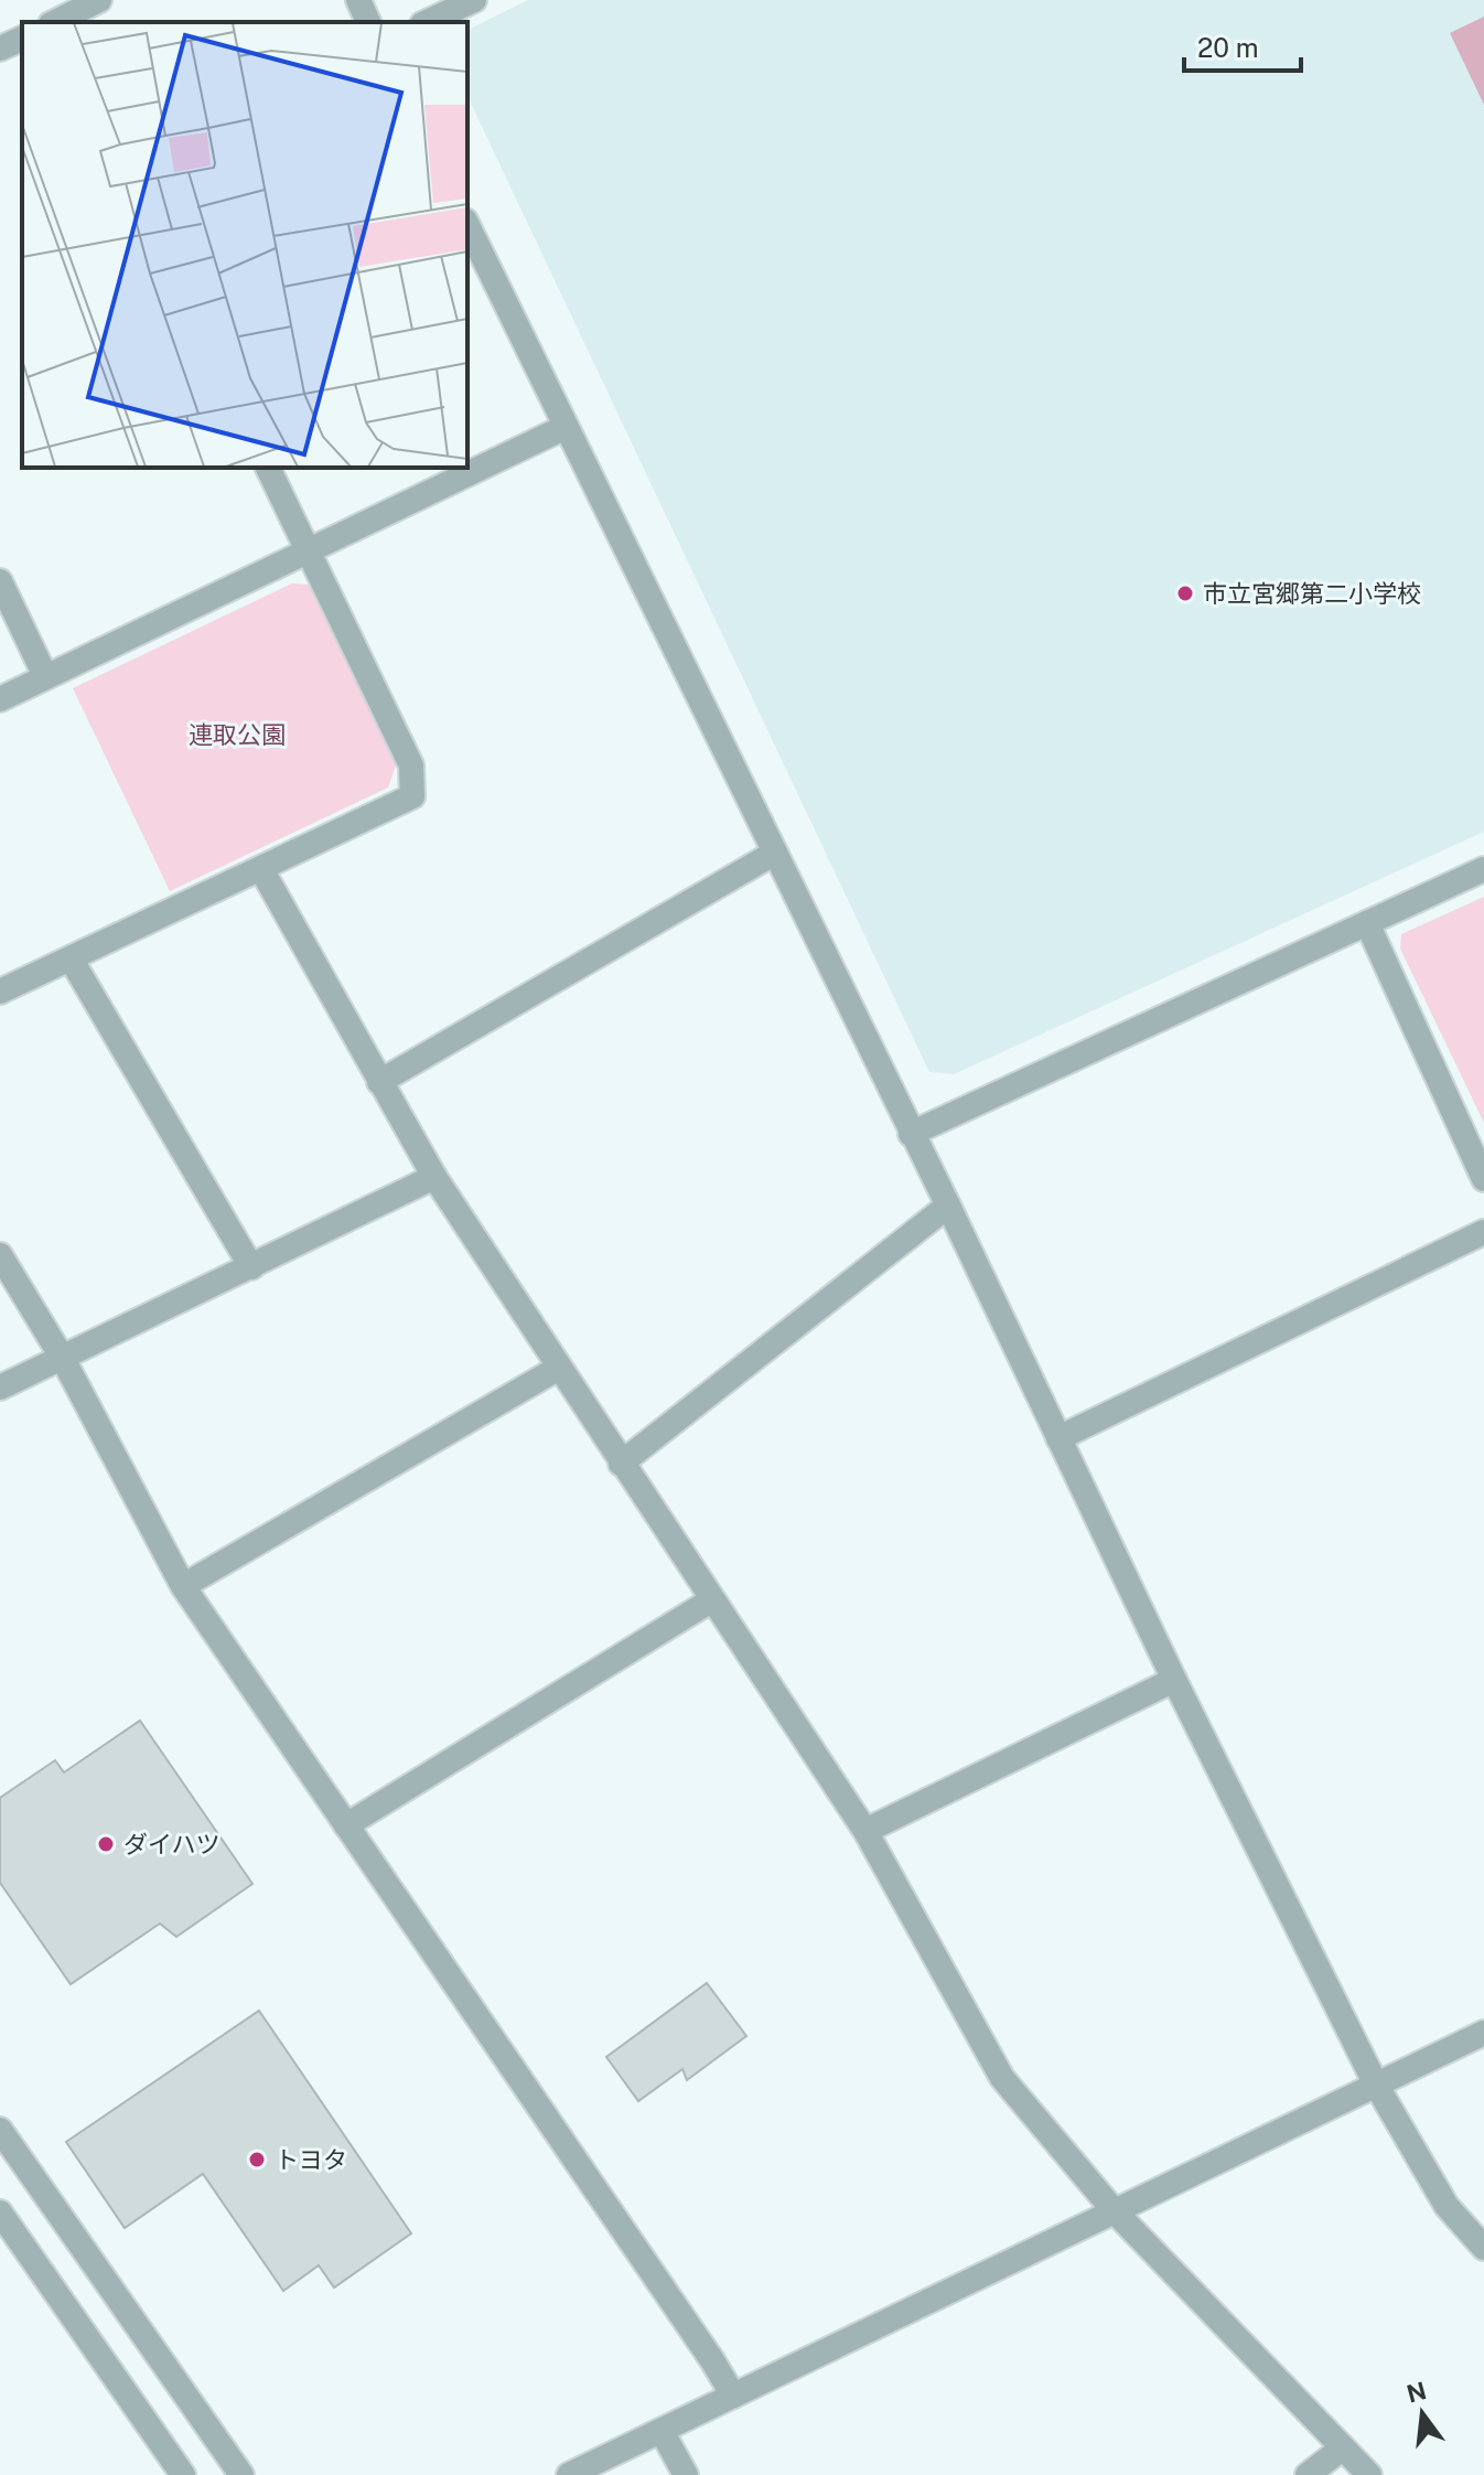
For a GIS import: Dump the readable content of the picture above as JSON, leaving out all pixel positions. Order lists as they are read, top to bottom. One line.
{"parks":["連取公園"],"places":["市立宮郷第二小学校","ダイハツ","トヨタ"],"scale_bar":"20 m","north":"top"}
